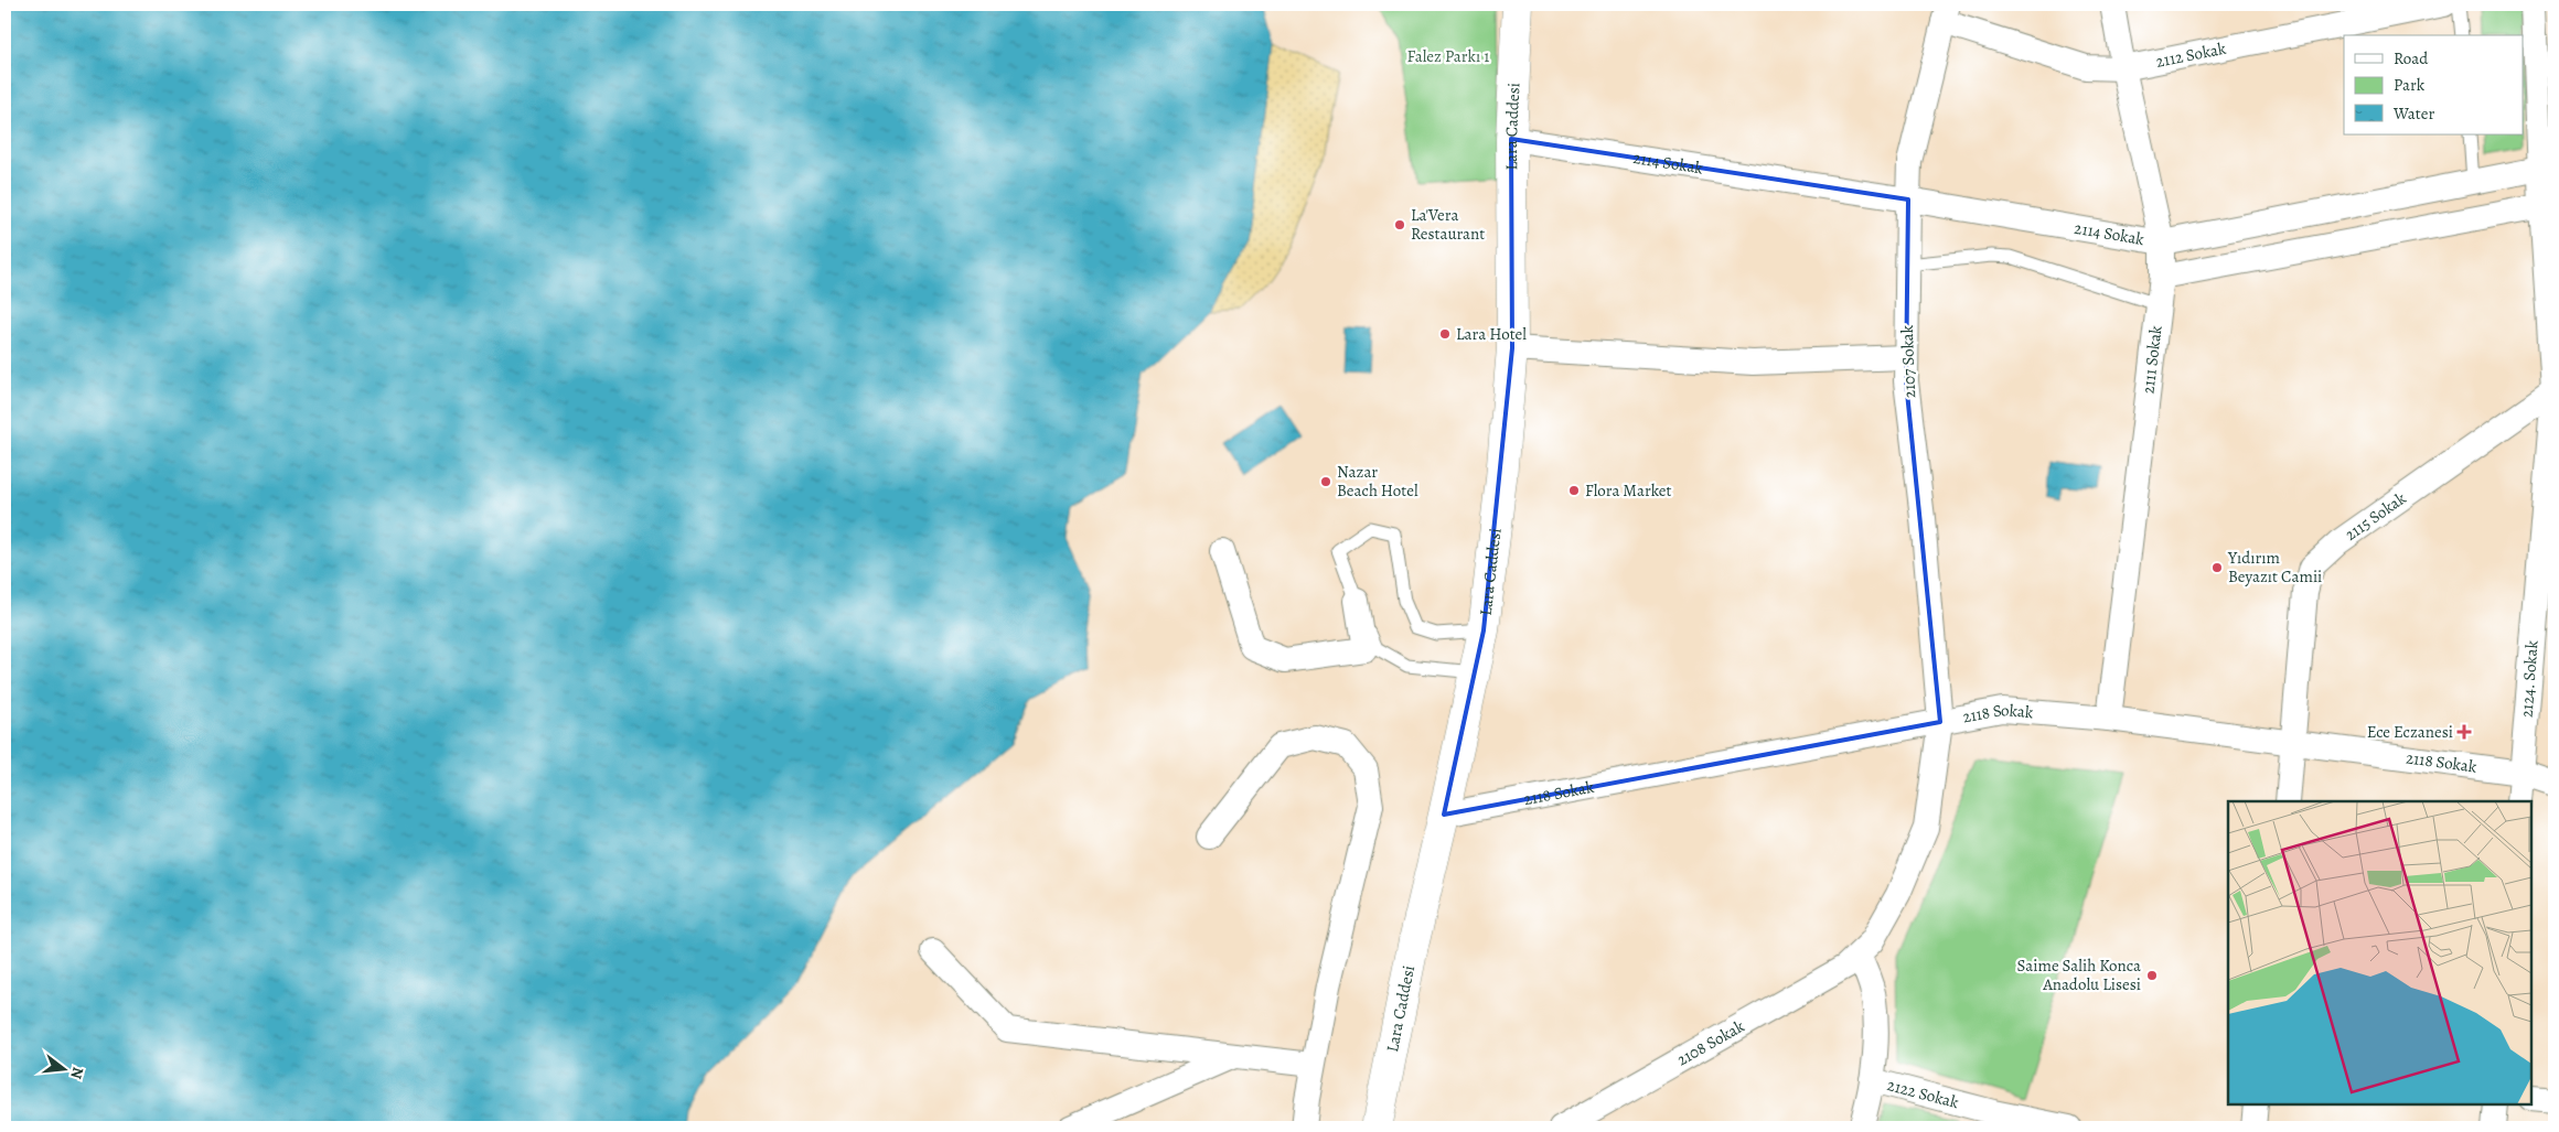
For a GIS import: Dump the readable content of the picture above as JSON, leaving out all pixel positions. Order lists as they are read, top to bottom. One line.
{"streets":{"street":["2112 Sokak","Lara Caddesi","2114 Sokak","2111 Sokak","2107 Sokak","2115 Sokak","2124. Sokak","2118 Sokak","2108 Sokak","2122 Sokak"]},"crossings":[["2112 Sokak","2111 Sokak"],["2112 Sokak","2107 Sokak"],["Lara Caddesi","2114 Sokak"],["Lara Caddesi","2118 Sokak"],["2114 Sokak","2111 Sokak"],["2114 Sokak","2107 Sokak"],["2114 Sokak","2124. Sokak"],["2111 Sokak","2118 Sokak"],["2107 Sokak","2118 Sokak"],["2107 Sokak","2108 Sokak"],["2115 Sokak","2124. Sokak"],["2115 Sokak","2118 Sokak"],["2124. Sokak","2118 Sokak"],["2118 Sokak","2108 Sokak"]],"parks":["Falez Parkı 1"],"places":{"other":["La'Vera Restaurant","Lara Hotel","Nazar Beach Hotel","Flora Market","Yıdırım Beyazıt Camii","Saime Salih Konca Anadolu Lisesi"],"health":["Ece Eczanesi"]},"legend":["Road","Park","Water"],"north":"right"}
